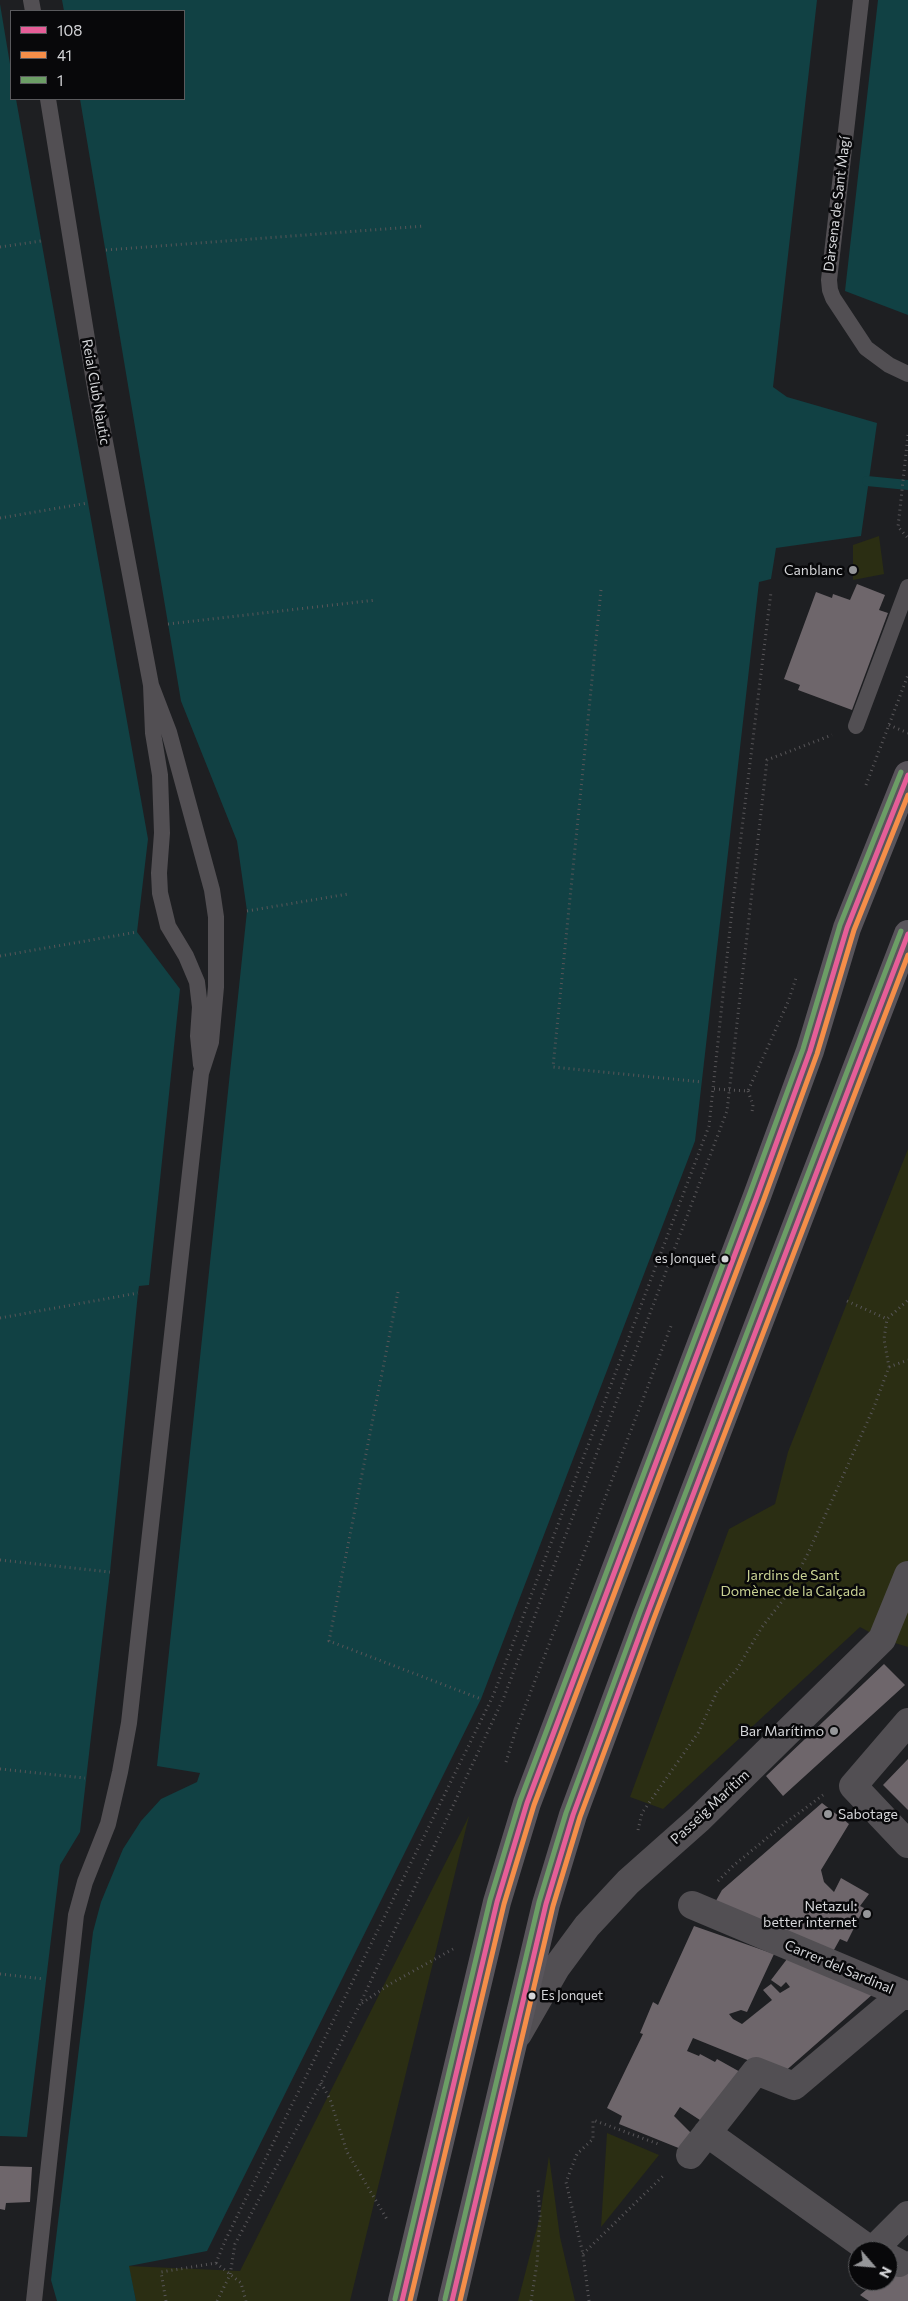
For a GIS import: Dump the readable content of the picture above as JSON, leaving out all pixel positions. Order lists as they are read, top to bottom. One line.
{"streets":{"street":["Passeig Marítim","Carrer del Sardinal"],"lane":["Dàrsena de Sant Magí","Reial Club Nàutic"]},"parks":["Jardins de Sant Domènec de la Calçada"],"places":["Canblanc","es Jonquet","Bar Marítimo","Sabotage","Netazul: better internet","Es Jonquet"],"lines":["transit line 1","transit line 108","transit line 41"],"legend":["108","41","1"],"north":"bottom right"}
